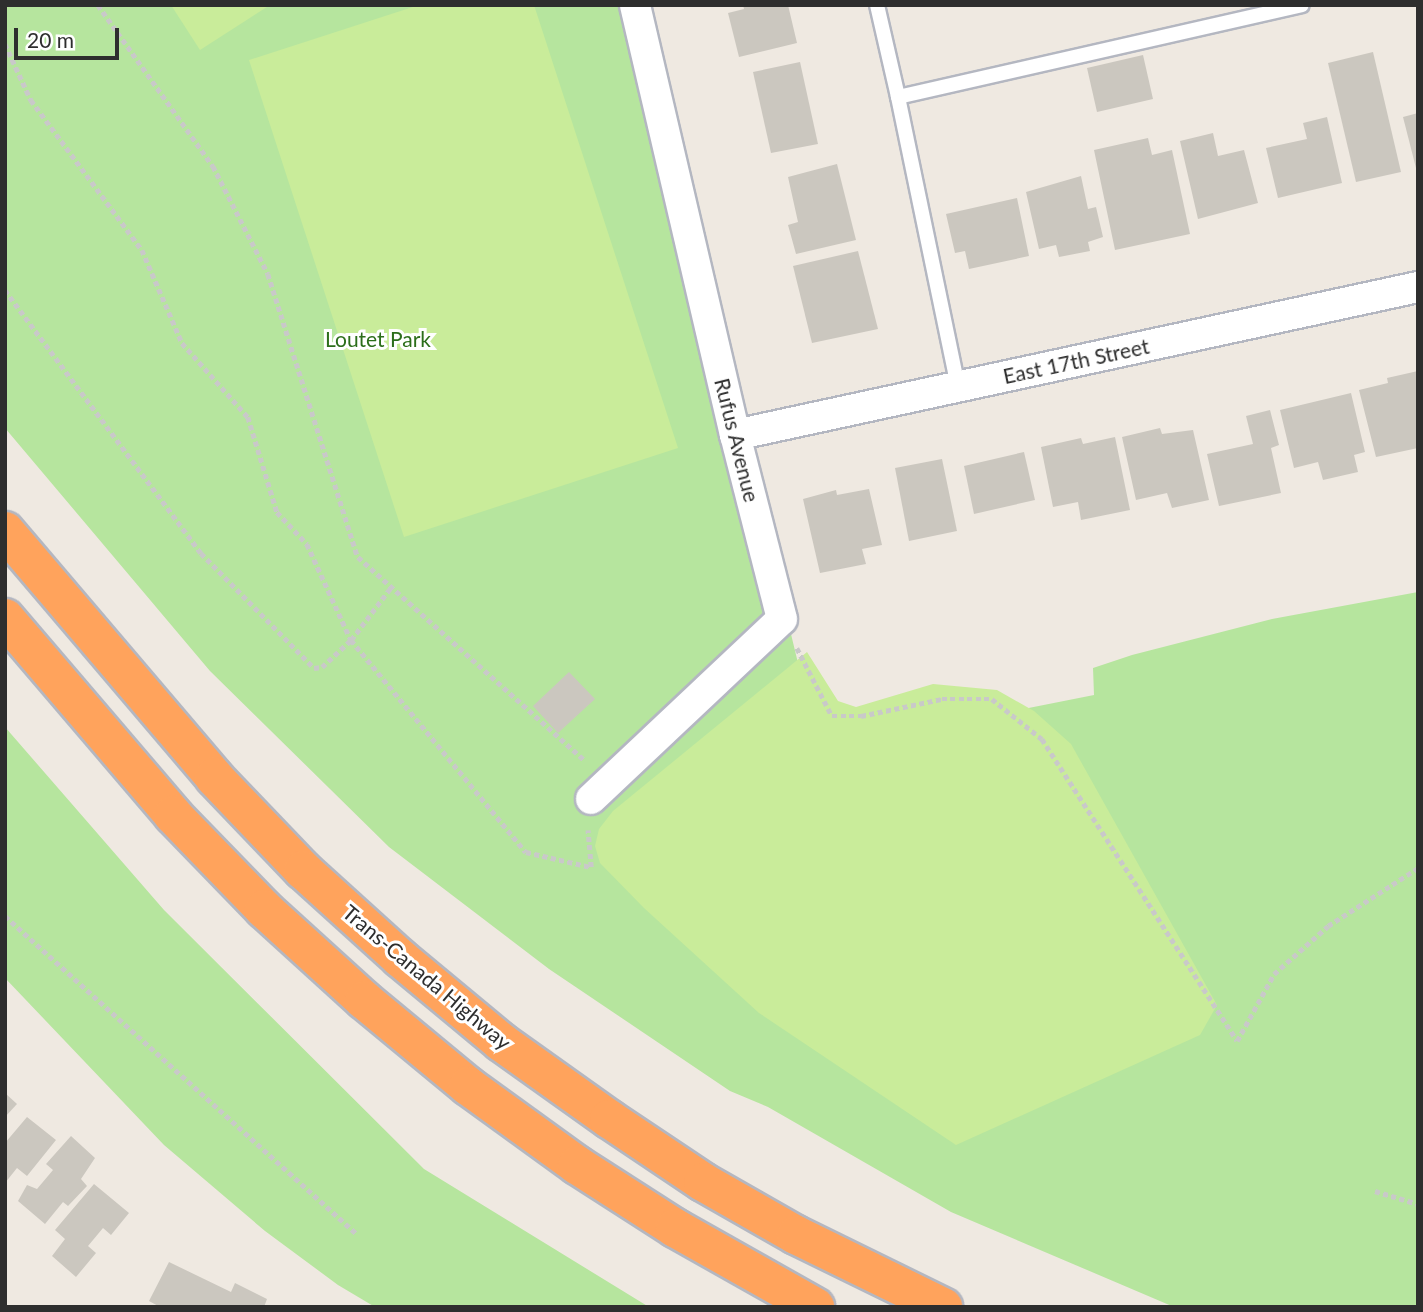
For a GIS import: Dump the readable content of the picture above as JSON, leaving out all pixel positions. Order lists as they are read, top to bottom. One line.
{"streets":{"highway":["Trans-Canada Highway"],"street":["East 17th Street","Rufus Avenue"]},"crossings":[["East 17th Street","Rufus Avenue"]],"parks":["Loutet Park"],"scale_bar":"20 m"}
